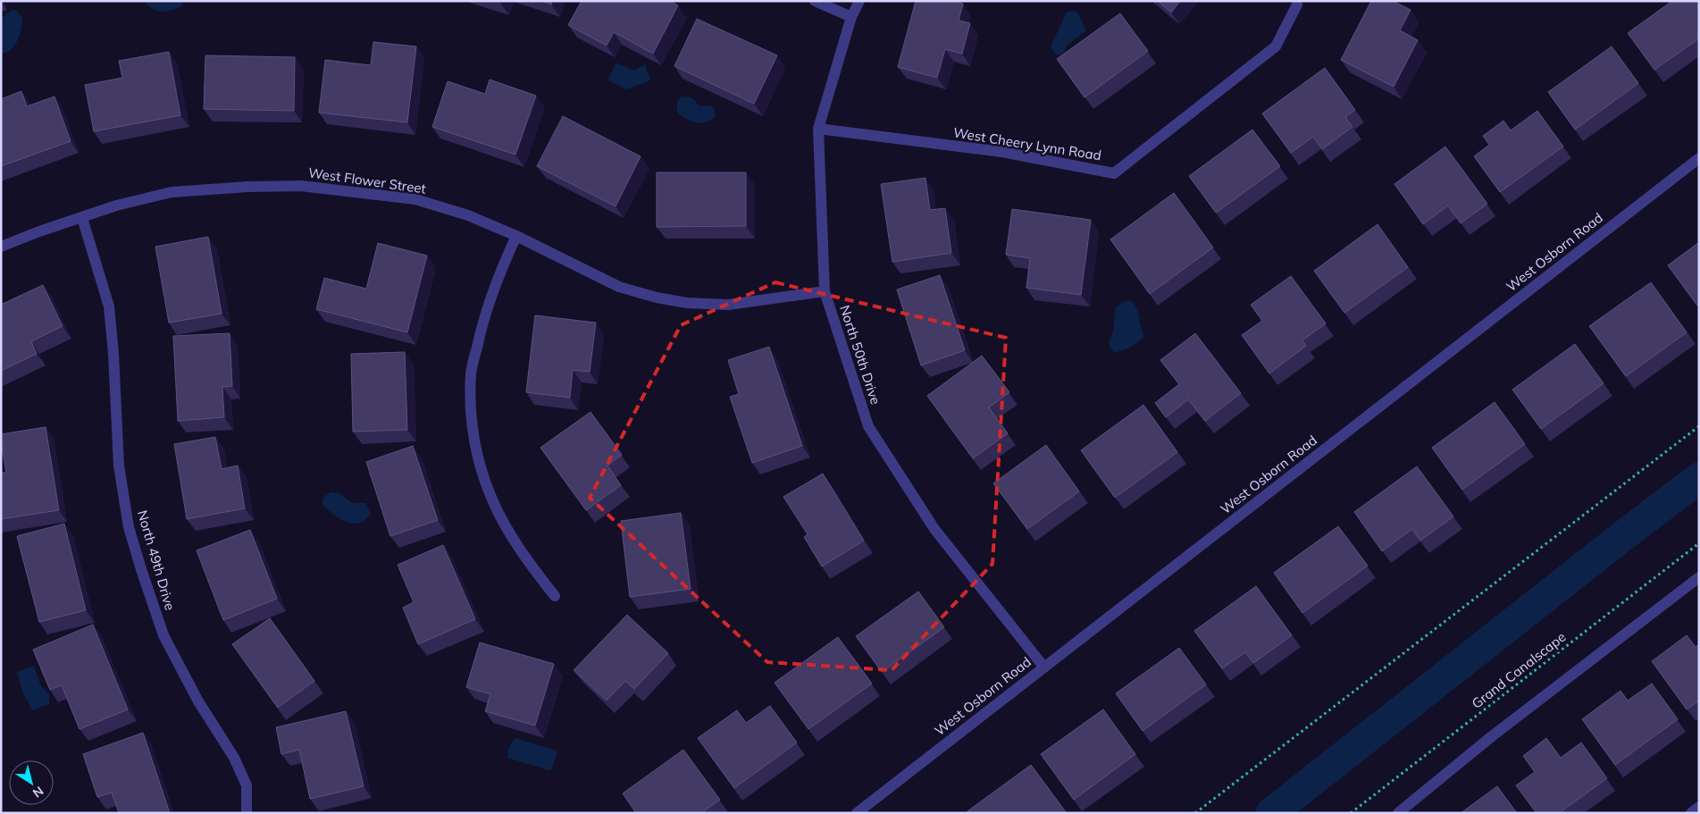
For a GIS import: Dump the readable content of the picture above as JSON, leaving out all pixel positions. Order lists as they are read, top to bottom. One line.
{"streets":{"street":["West Cheery Lynn Road","West Flower Street","West Osborn Road","North 50th Drive","North 49th Drive"],"path":["Grand Canalscape"]},"crossings":[["West Cheery Lynn Road","North 50th Drive"],["West Flower Street","North 50th Drive"],["West Flower Street","North 49th Drive"],["West Osborn Road","North 50th Drive"]],"north":"bottom right"}
